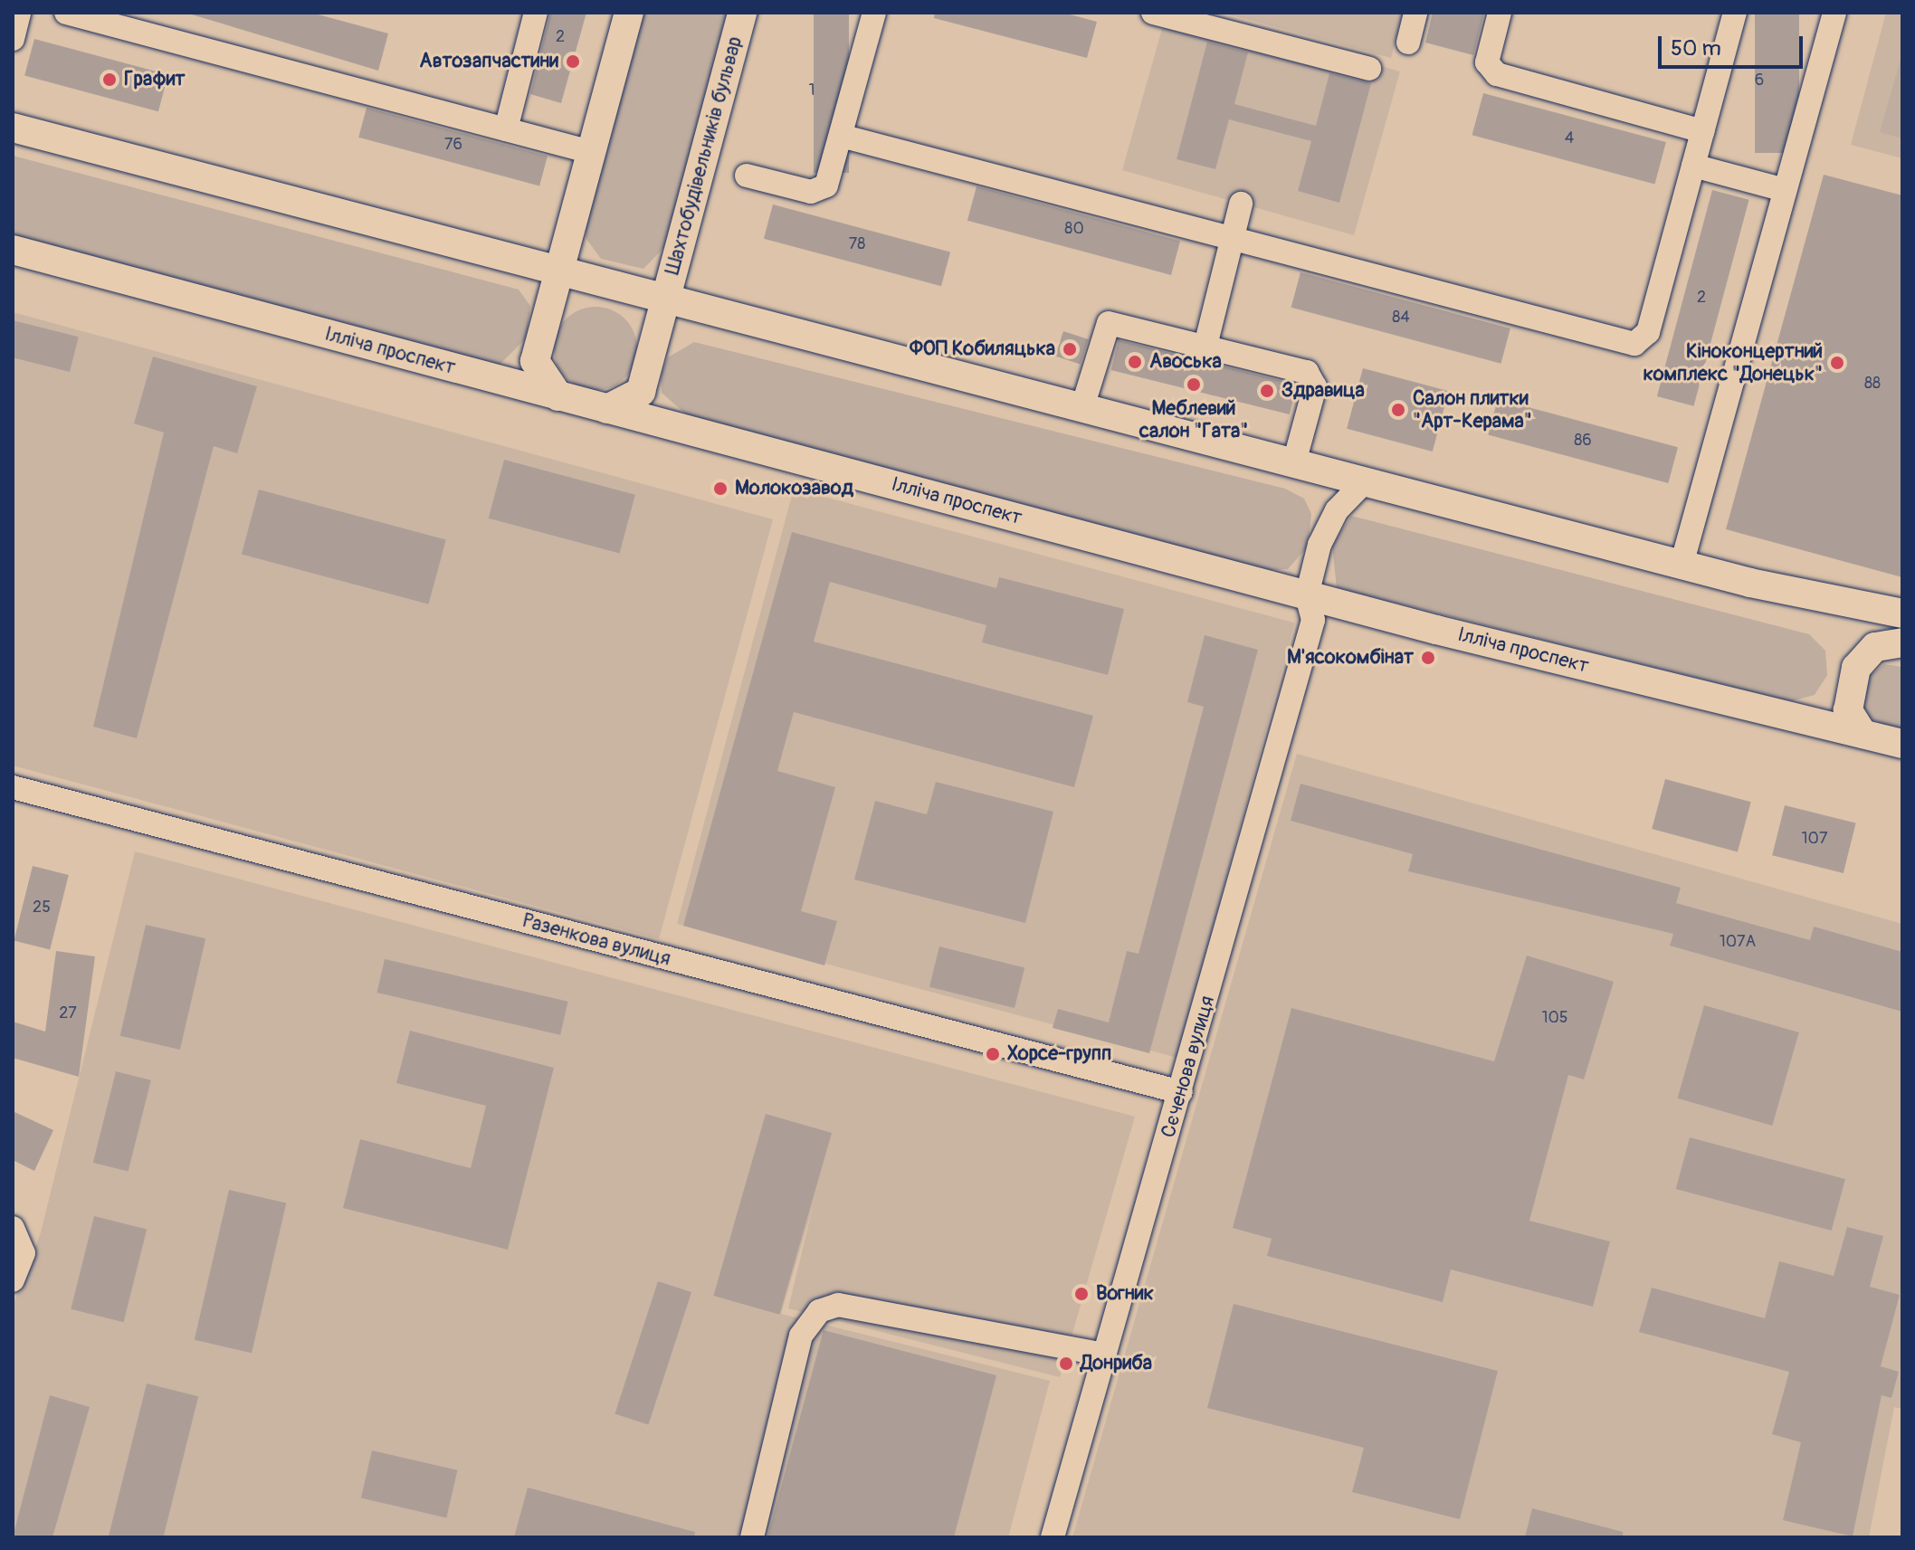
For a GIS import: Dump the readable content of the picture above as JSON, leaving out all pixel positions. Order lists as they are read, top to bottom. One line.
{"streets":{"main road":["Шахтобудівельників бульвар","Ілліча проспект"],"street":["Разенкова вулиця","Сєченова вулиця"]},"crossings":[["Шахтобудівельників бульвар","Ілліча проспект"],["Ілліча проспект","Сєченова вулиця"],["Разенкова вулиця","Сєченова вулиця"]],"places":["Автозапчастини","Графит","ФОП Кобиляцька","Авоська","Кіноконцертний комплекс \"Донецьк\"","Меблевий салон \"Гата\"","Здравица","Салон плитки \"Арт-Керама\"","Молокозавод","М'ясокомбінат","Хорсе-групп","Вогник","Донриба"],"house_numbers":["2","6","1","4","76","80","78","2","84","88","86","107","25","107А","27","105"],"scale_bar":"50 m"}
